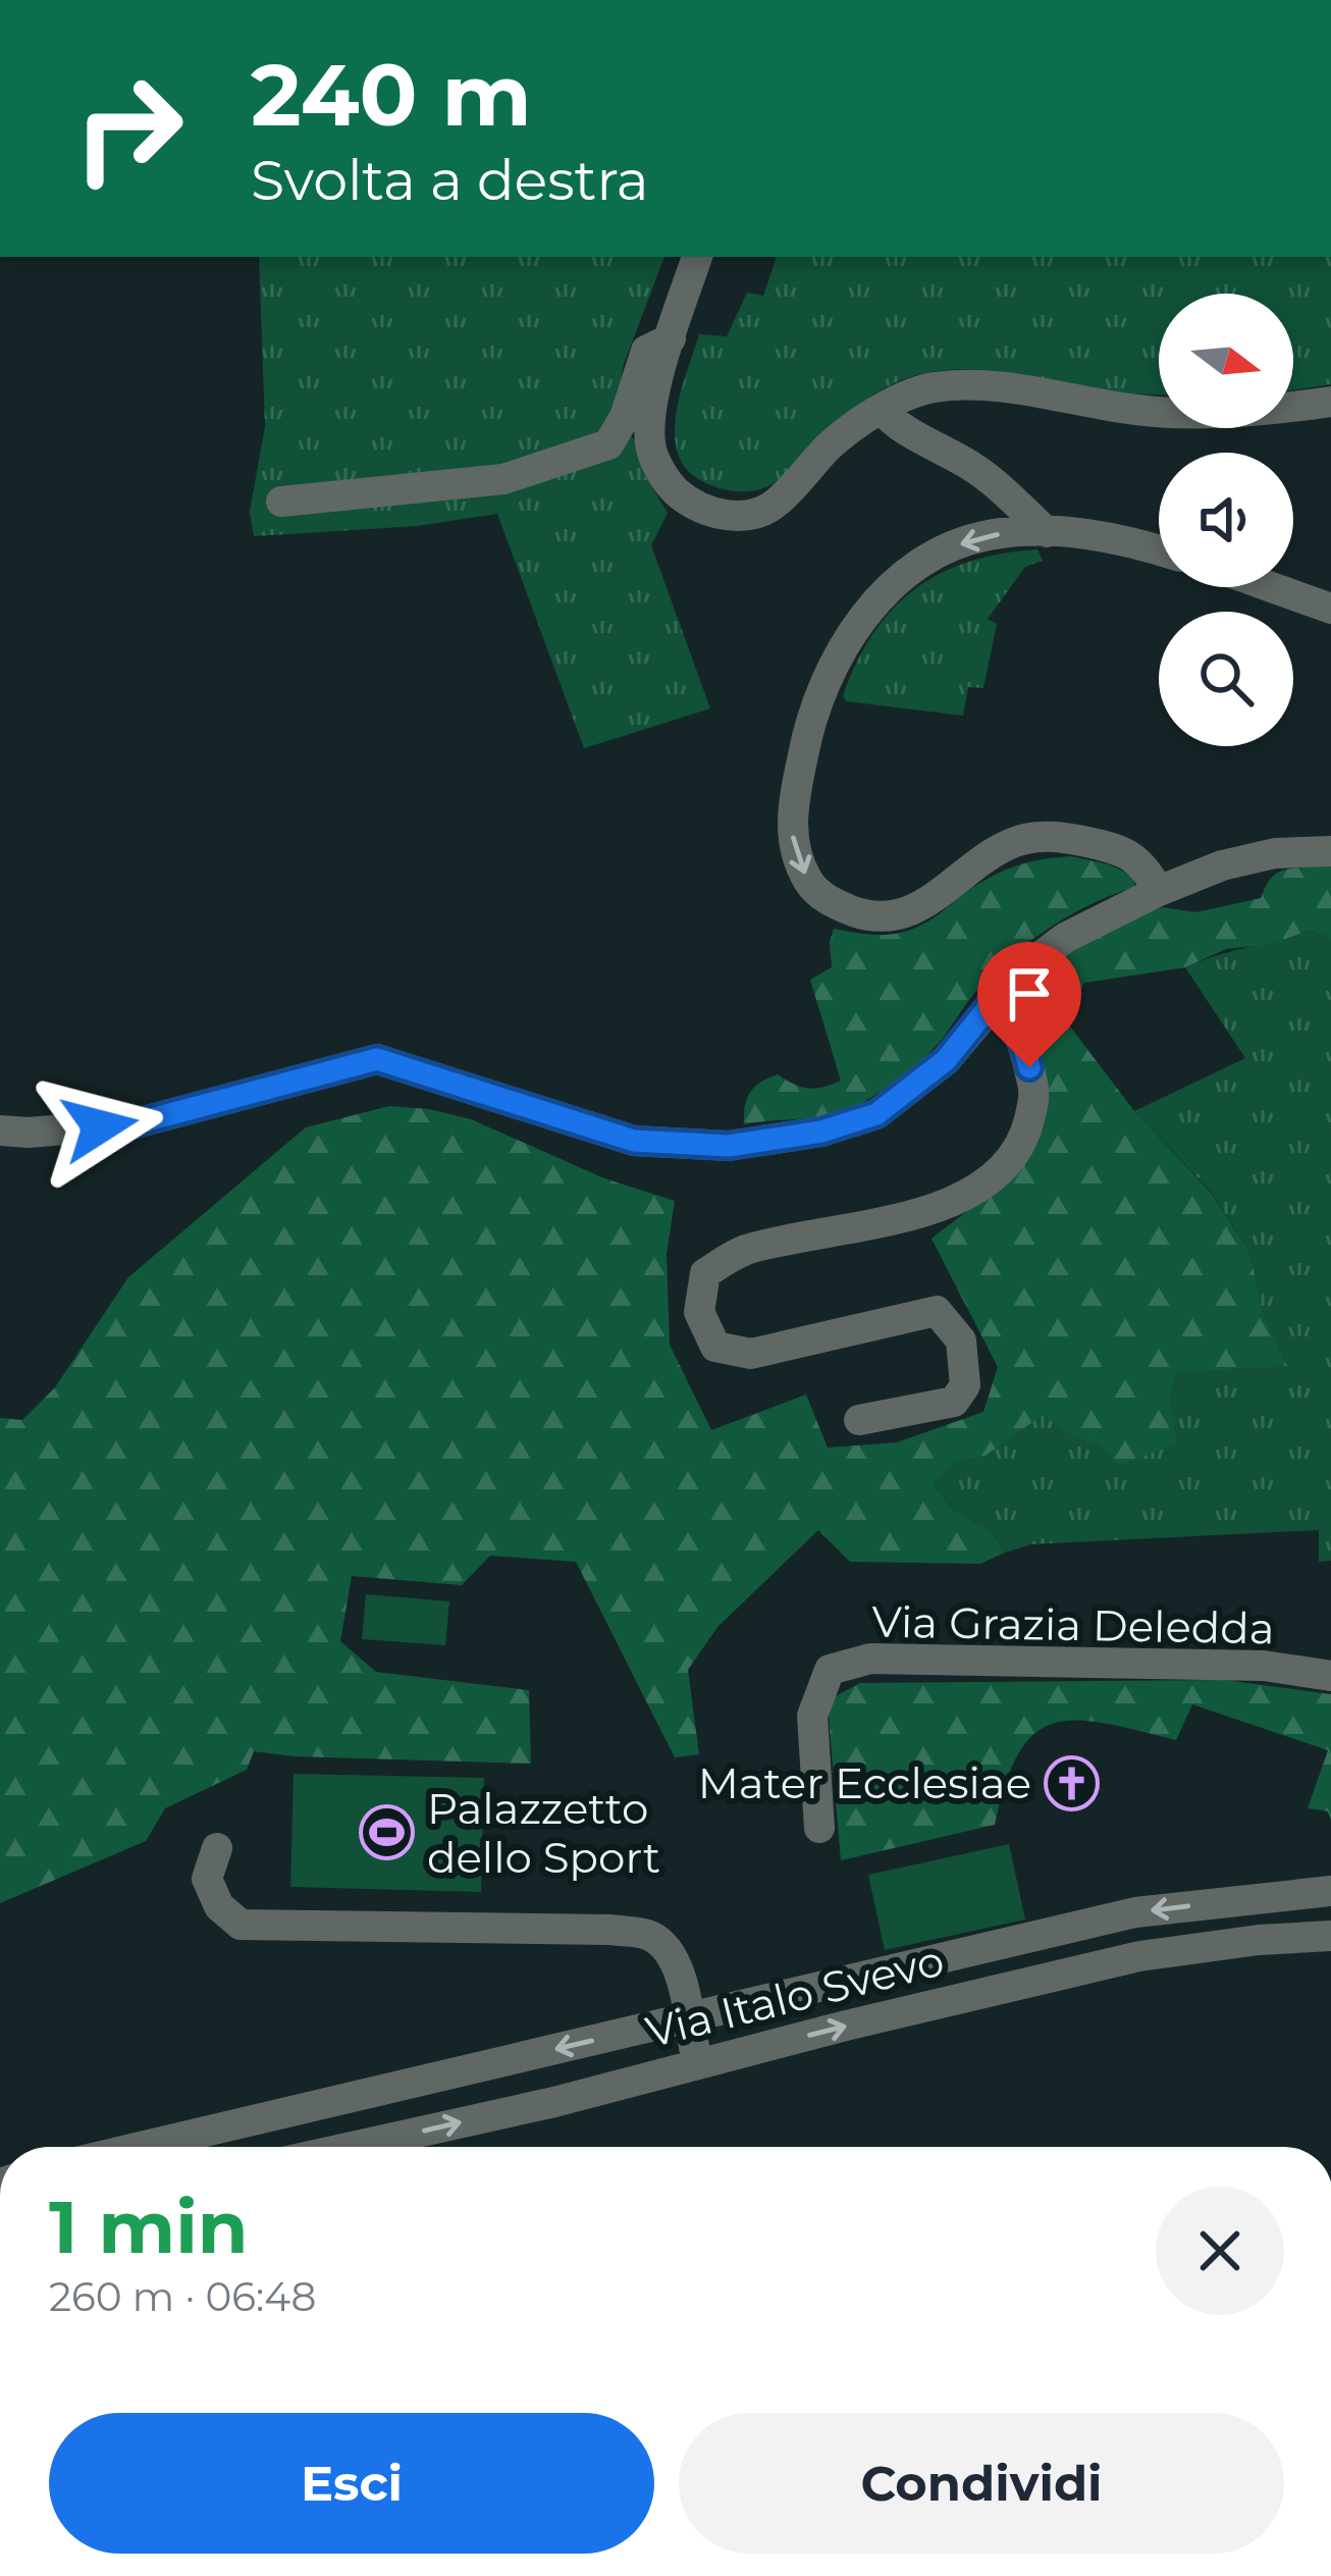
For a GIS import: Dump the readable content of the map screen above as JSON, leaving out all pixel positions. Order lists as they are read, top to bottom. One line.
{"streets":{"street":["Via Grazia Deledda","Via Italo Svevo"]},"places":{"church":["Mater Ecclesiae"],"sports":["Palazzetto dello Sport"]},"north":"right","page":{"turn":["240 m","Svolta a destra"],"heading":["1 min","260 m · 06:48"],"buttons":["Esci","Condividi"]}}
